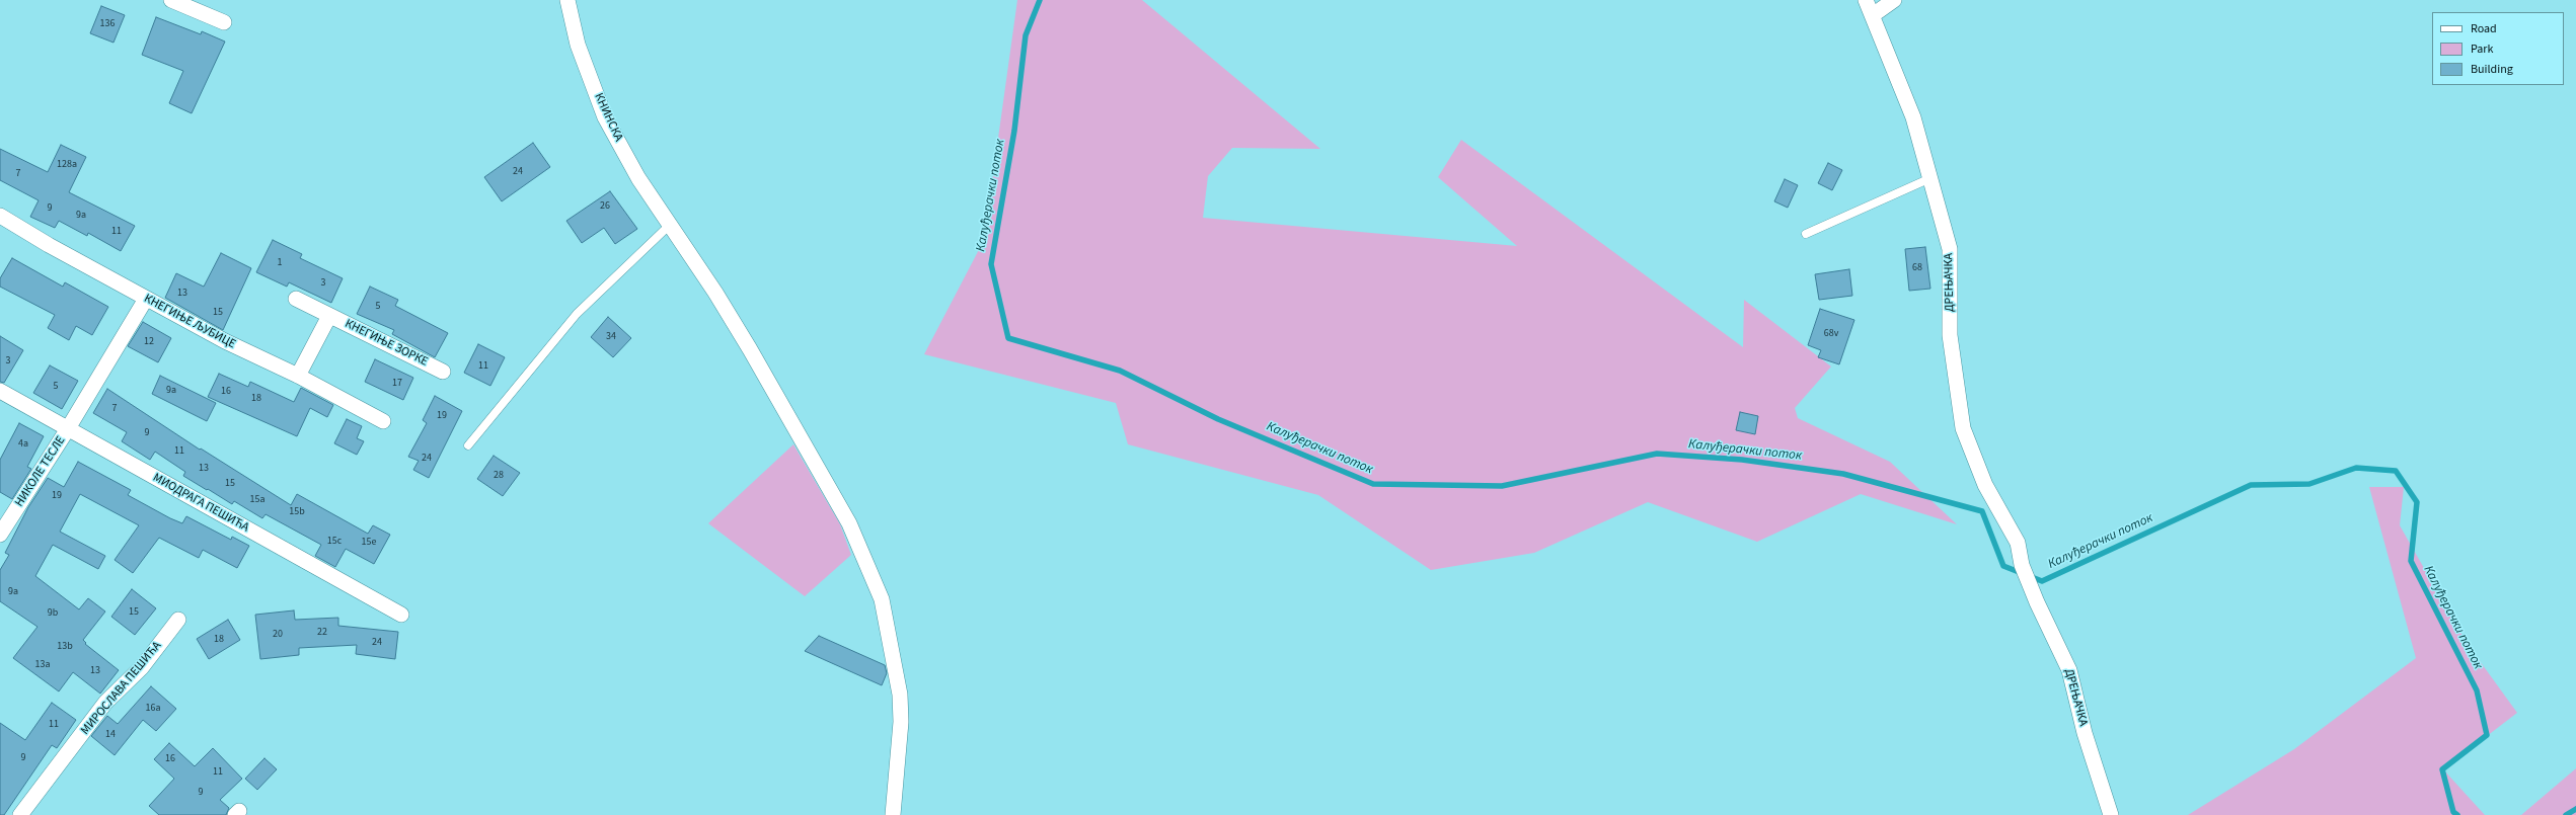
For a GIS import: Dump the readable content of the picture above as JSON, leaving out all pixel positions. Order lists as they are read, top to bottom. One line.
{"streets":{"street":["КНИНСКА","ДРЕЊАЧКА","КНЕГИЊЕ ЉУБИЦЕ","КНЕГИЊЕ ЗОРКЕ","НИКОЛЕ ТЕСЛЕ","МИОДРАГА ПЕШИЋА","МИРОСЛАВА ПЕШИЋА"]},"crossings":[["КНЕГИЊЕ ЉУБИЦЕ","КНЕГИЊЕ ЗОРКЕ"],["КНЕГИЊЕ ЉУБИЦЕ","НИКОЛЕ ТЕСЛЕ"],["НИКОЛЕ ТЕСЛЕ","МИОДРАГА ПЕШИЋА"]],"water":["Калуђерачки поток"],"house_numbers":["136","128a","24","7","26","9","9a","11","1","68","3","13","5","15","68v","34","12","3","11","17","5","9a","16","18","7","19","9","4a","11","24","13","28","15","19","15a","15b","15c","15e","9a","15","9b","22","20","18","24","13b","13a","13","16a","11","14","9","16","11","9"],"legend":["Road","Park","Building"]}
